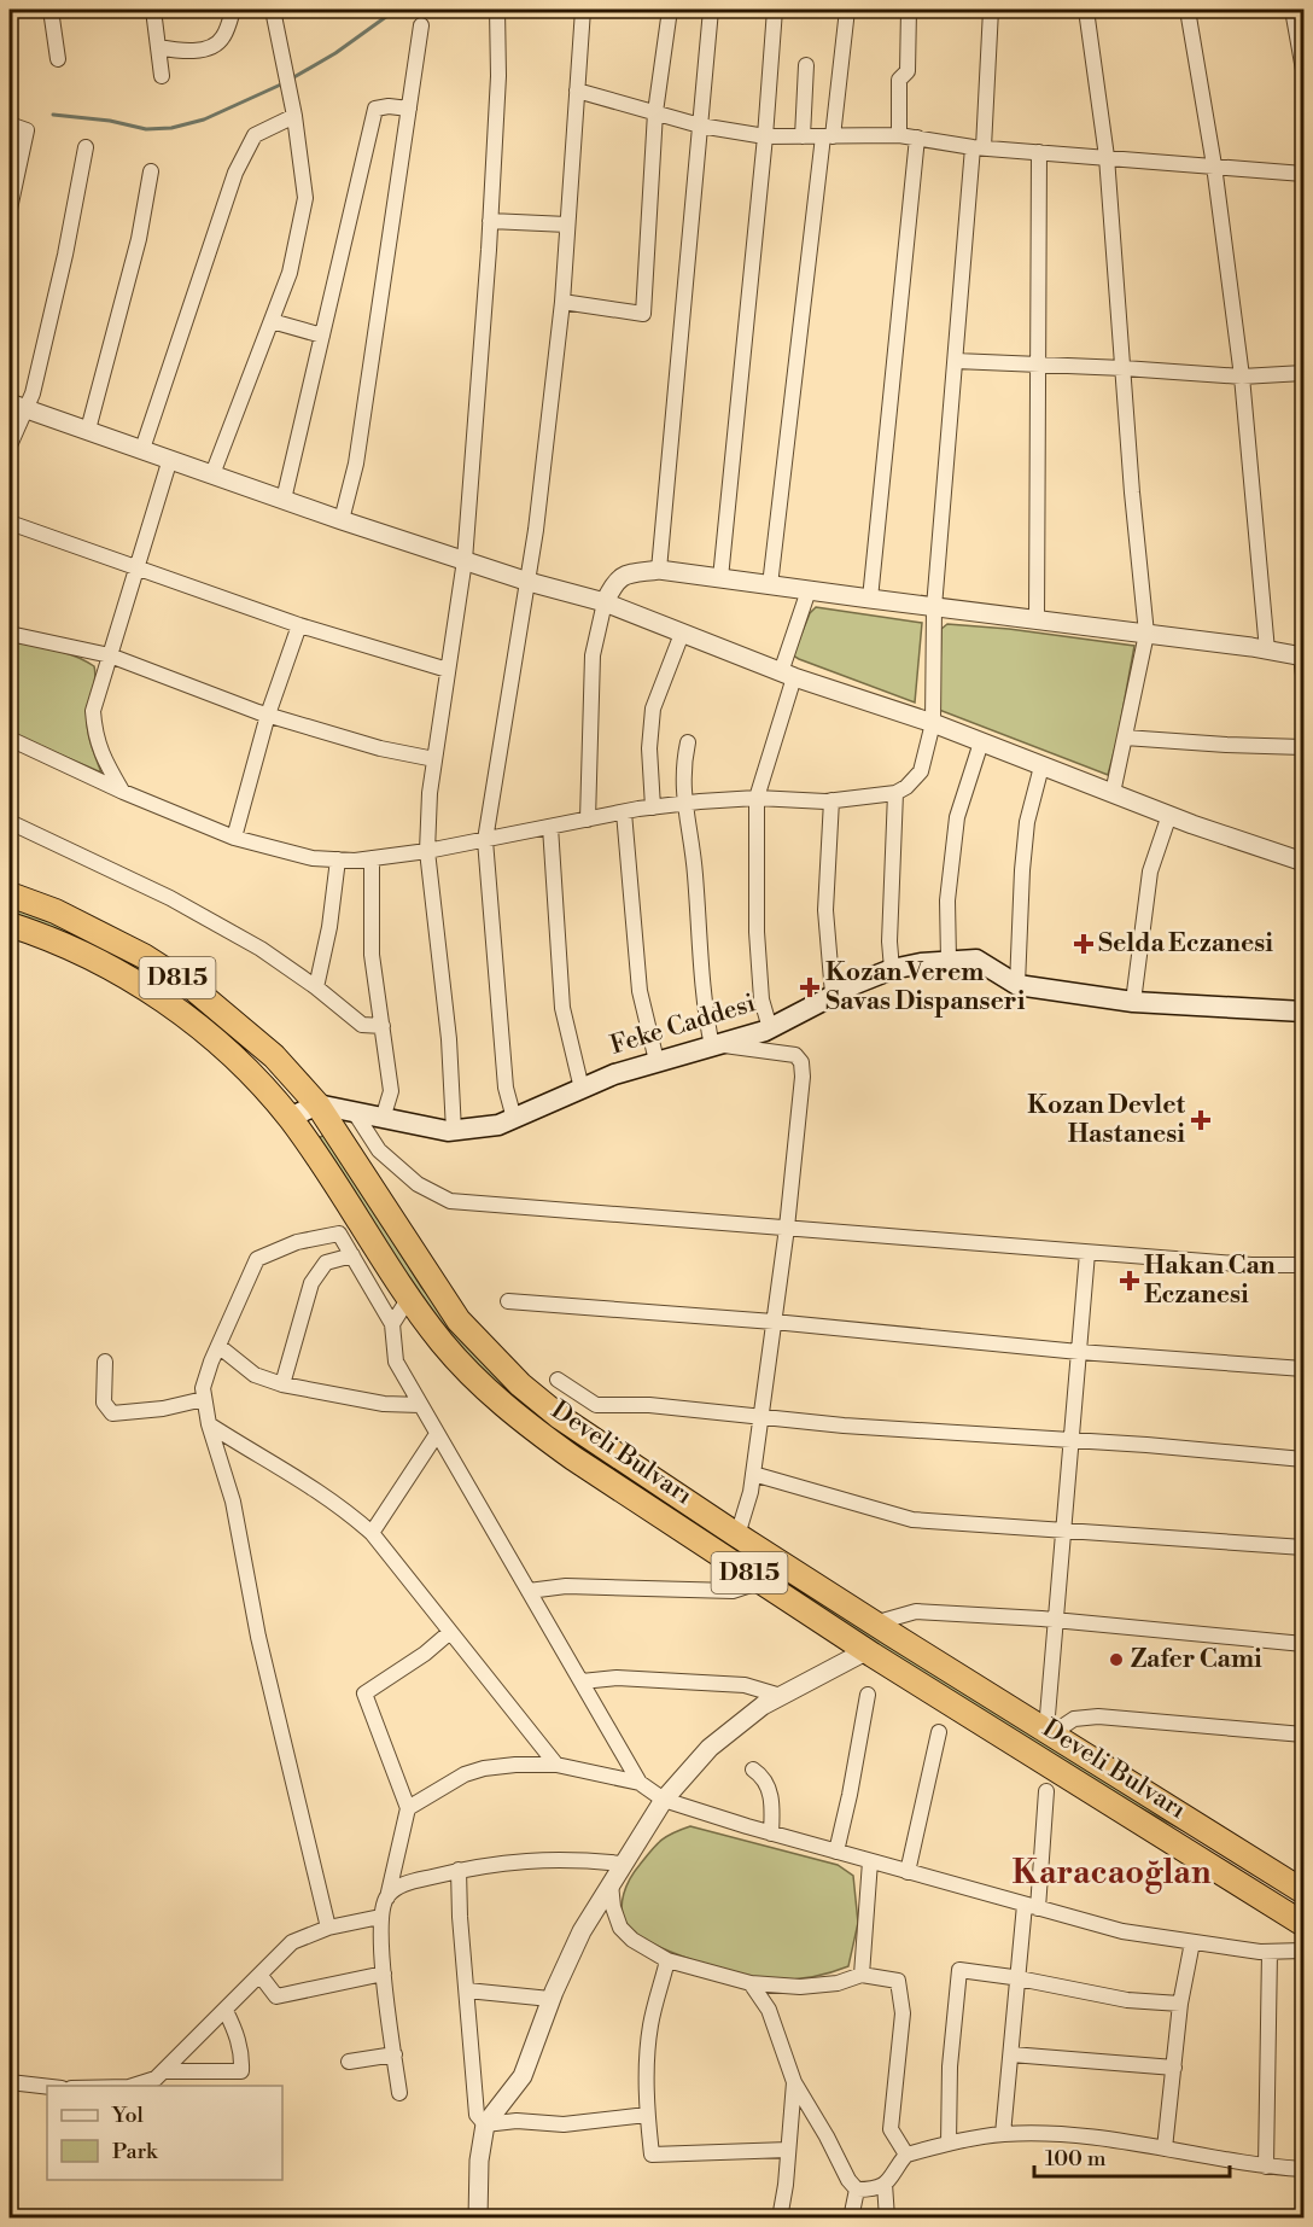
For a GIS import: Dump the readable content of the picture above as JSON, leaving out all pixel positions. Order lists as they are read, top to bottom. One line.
{"streets":{"highway":["D815","Develi Bulvarı"],"main road":["Feke Caddesi"]},"crossings":[["Feke Caddesi","Develi Bulvarı"]],"districts":["Karacaoğlan"],"places":{"health":["Selda Eczanesi","Kozan Verem Savas Dispanseri","Kozan Devlet Hastanesi","Hakan Can Eczanesi"],"other":["Zafer Cami"]},"legend":["Yol","Park"],"scale_bar":"100 m"}
